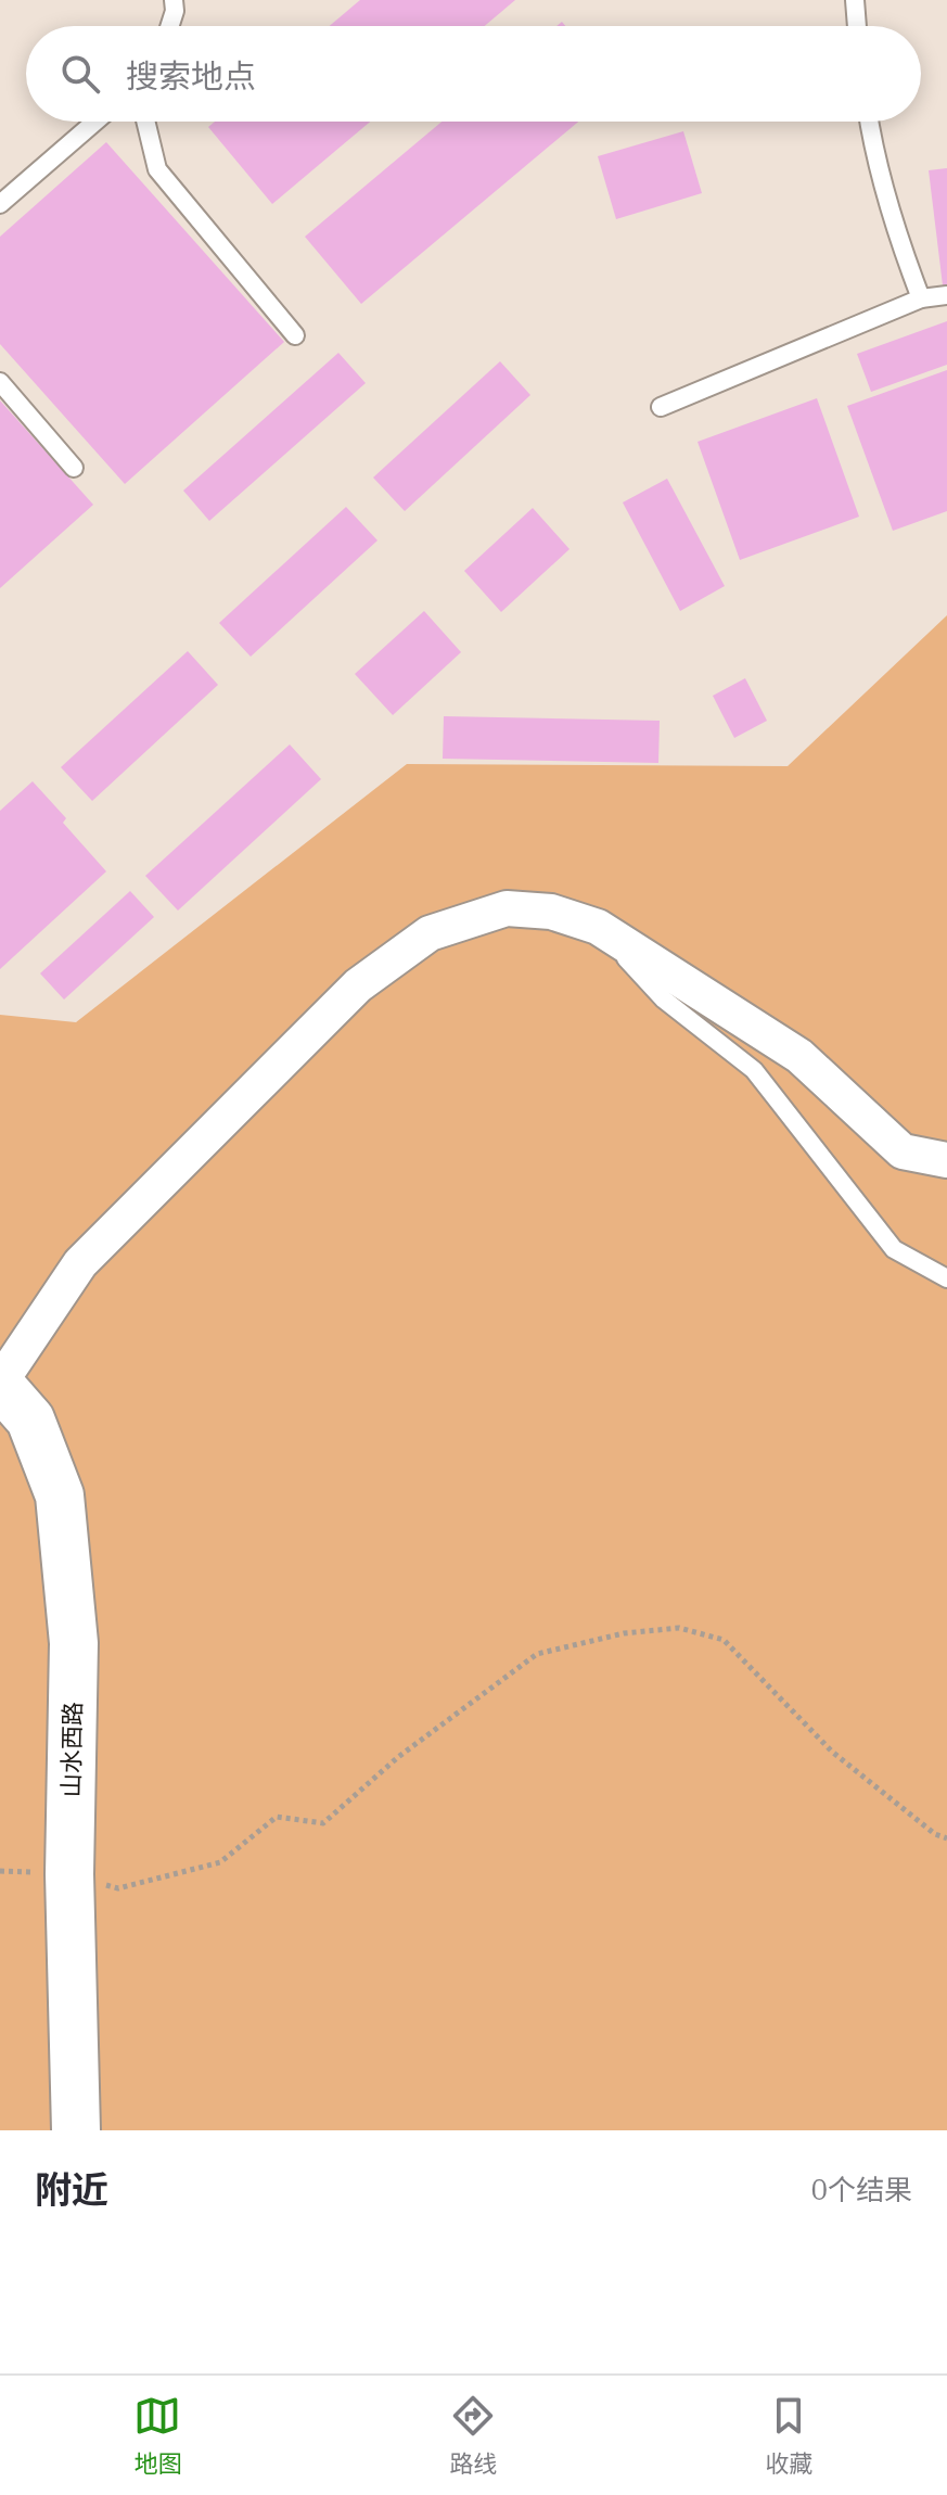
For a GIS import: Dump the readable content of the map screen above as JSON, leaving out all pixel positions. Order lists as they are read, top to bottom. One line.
{"streets":{"street":["山水西路"]},"page":{"search":"搜索地点","heading":["附近","0个结果"],"nav":["地图","路线","收藏"]}}
